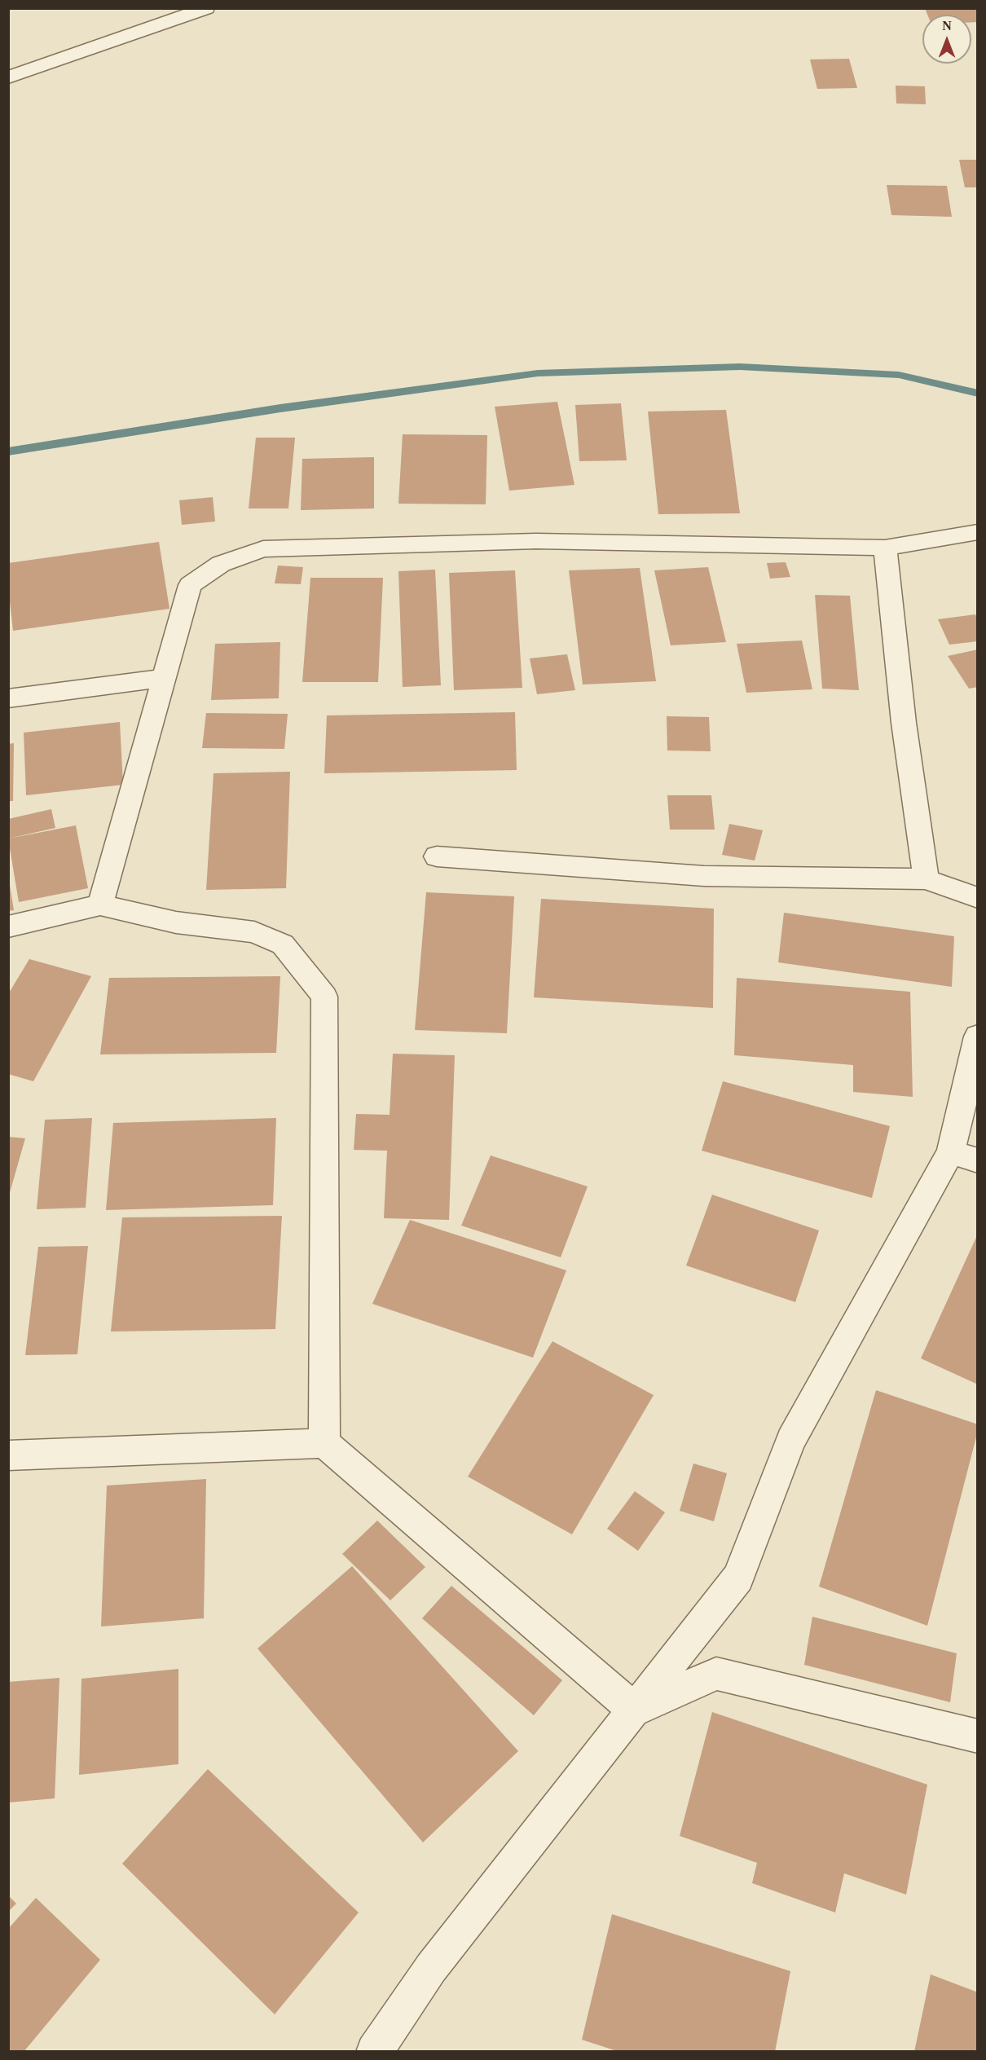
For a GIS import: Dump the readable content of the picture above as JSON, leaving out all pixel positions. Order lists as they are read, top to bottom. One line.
{"north":"top"}
